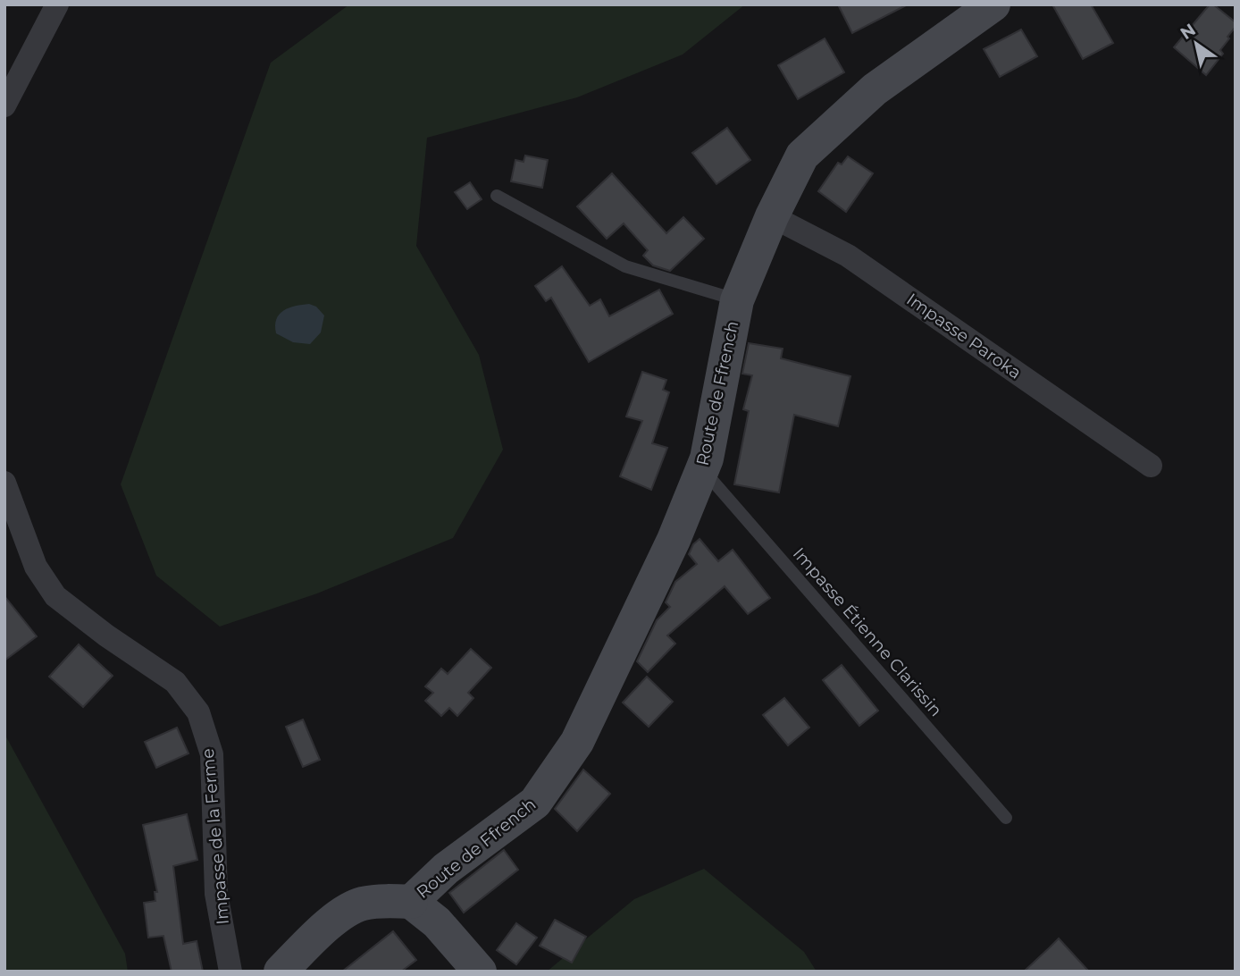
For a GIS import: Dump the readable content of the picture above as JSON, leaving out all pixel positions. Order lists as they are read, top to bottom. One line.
{"streets":{"main road":["Route de Ffrench"],"street":["Impasse Paroka","Impasse de la Ferme"],"lane":["Impasse Étienne Clarissin"]},"crossings":[["Impasse Paroka","Route de Ffrench"],["Route de Ffrench","Impasse Étienne Clarissin"]],"north":"top left"}
